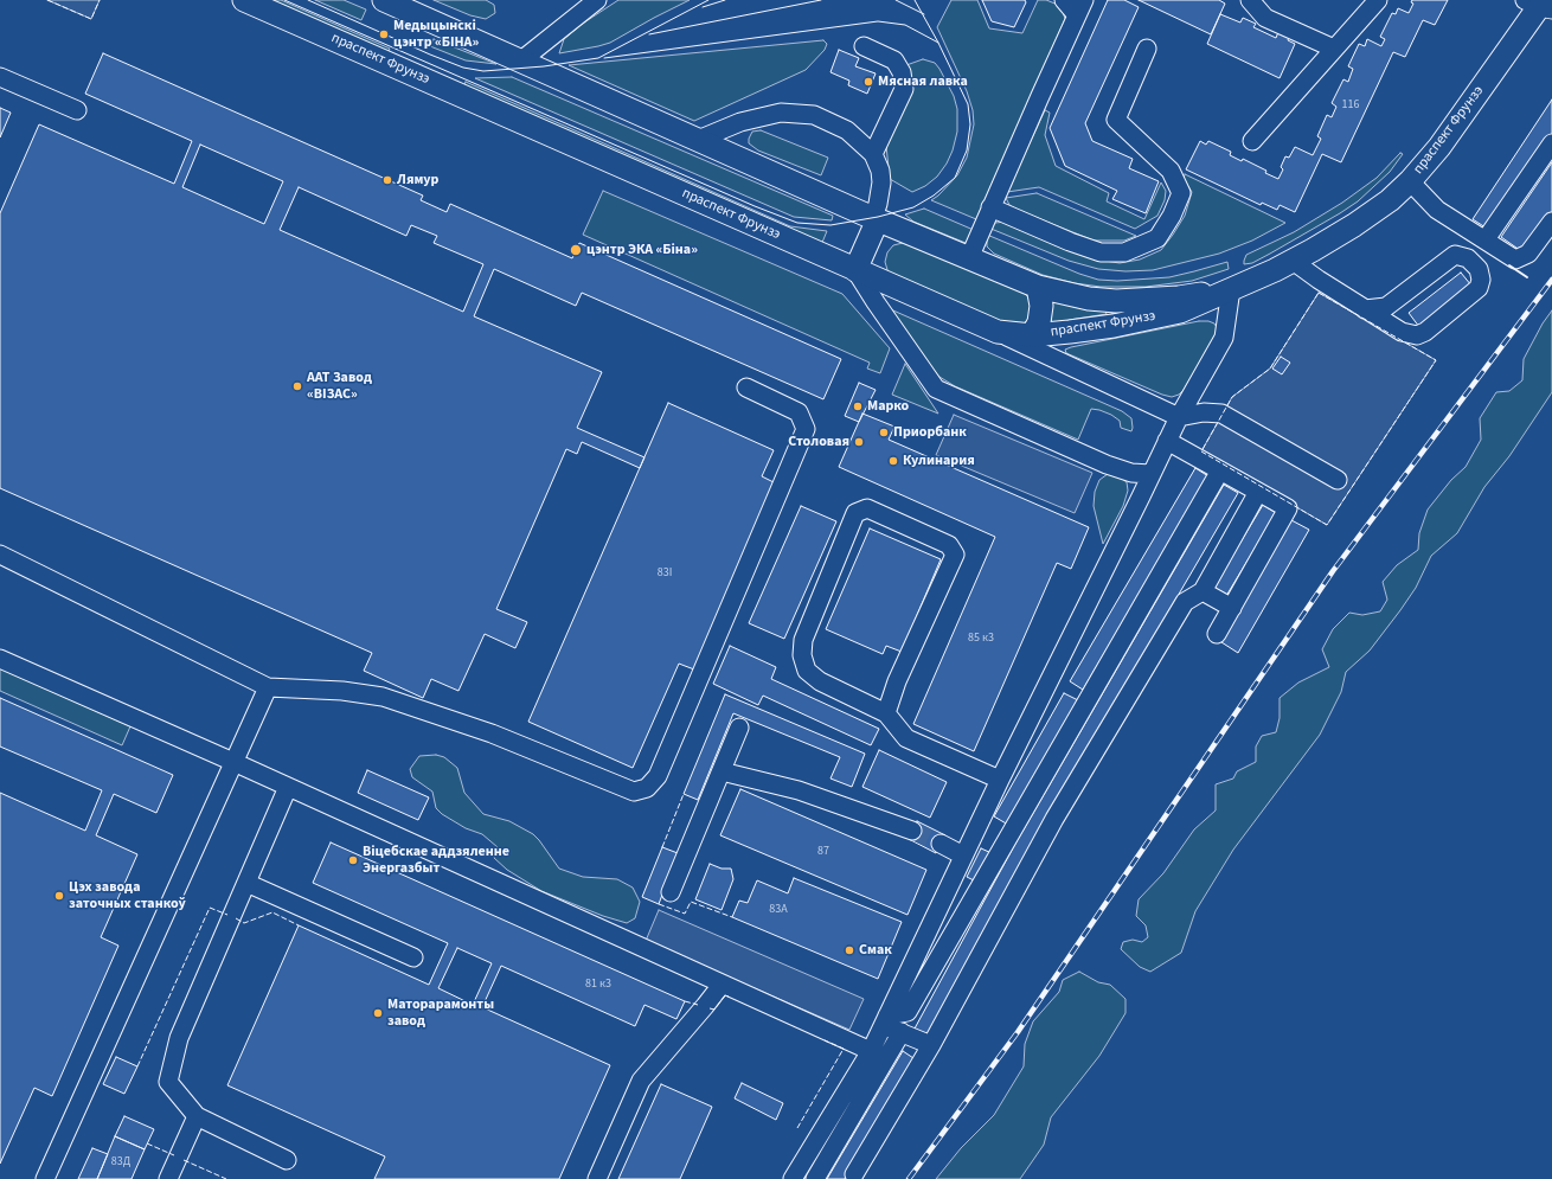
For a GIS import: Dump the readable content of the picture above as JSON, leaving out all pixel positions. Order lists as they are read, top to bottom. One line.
{"streets":{"main road":["праспект Фрунзэ"]},"places":["Медыцынскі цэнтр «БІНА»","Мясная лавка","Лямур","цэнтр ЭКА «Біна»","ААТ Завод «ВІЗАС»","Марко","Приорбанк","Столовая","Кулинария","Віцебскае аддзяленне Энергазбыт","Цэх завода заточных станкоў","Смак","Маторарамонты завод"],"house_numbers":["116","83І","85 к3","87","83А","81 к3","83Д"]}
